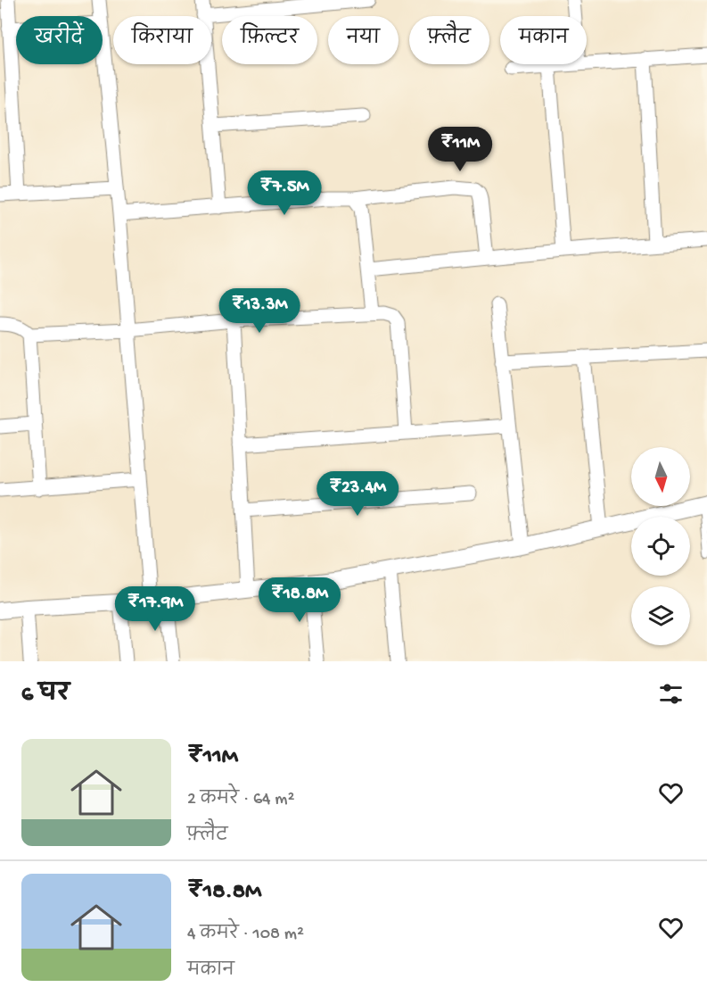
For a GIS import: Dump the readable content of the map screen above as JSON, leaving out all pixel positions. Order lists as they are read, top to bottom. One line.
{"north":"bottom","page":{"chip":["खरीदें","किराया","फ़िल्टर","नया","फ़्लैट","मकान"],"price":["₹11M","₹7.5M","₹13.3M","₹23.4M","₹18.8M","₹17.9M"],"heading":"6 घर","list":[{"name":"₹11M","note":"2 कमरे · 64 m² · फ़्लैट"},{"name":"₹18.8M","note":"4 कमरे · 108 m² · मकान"}]}}
